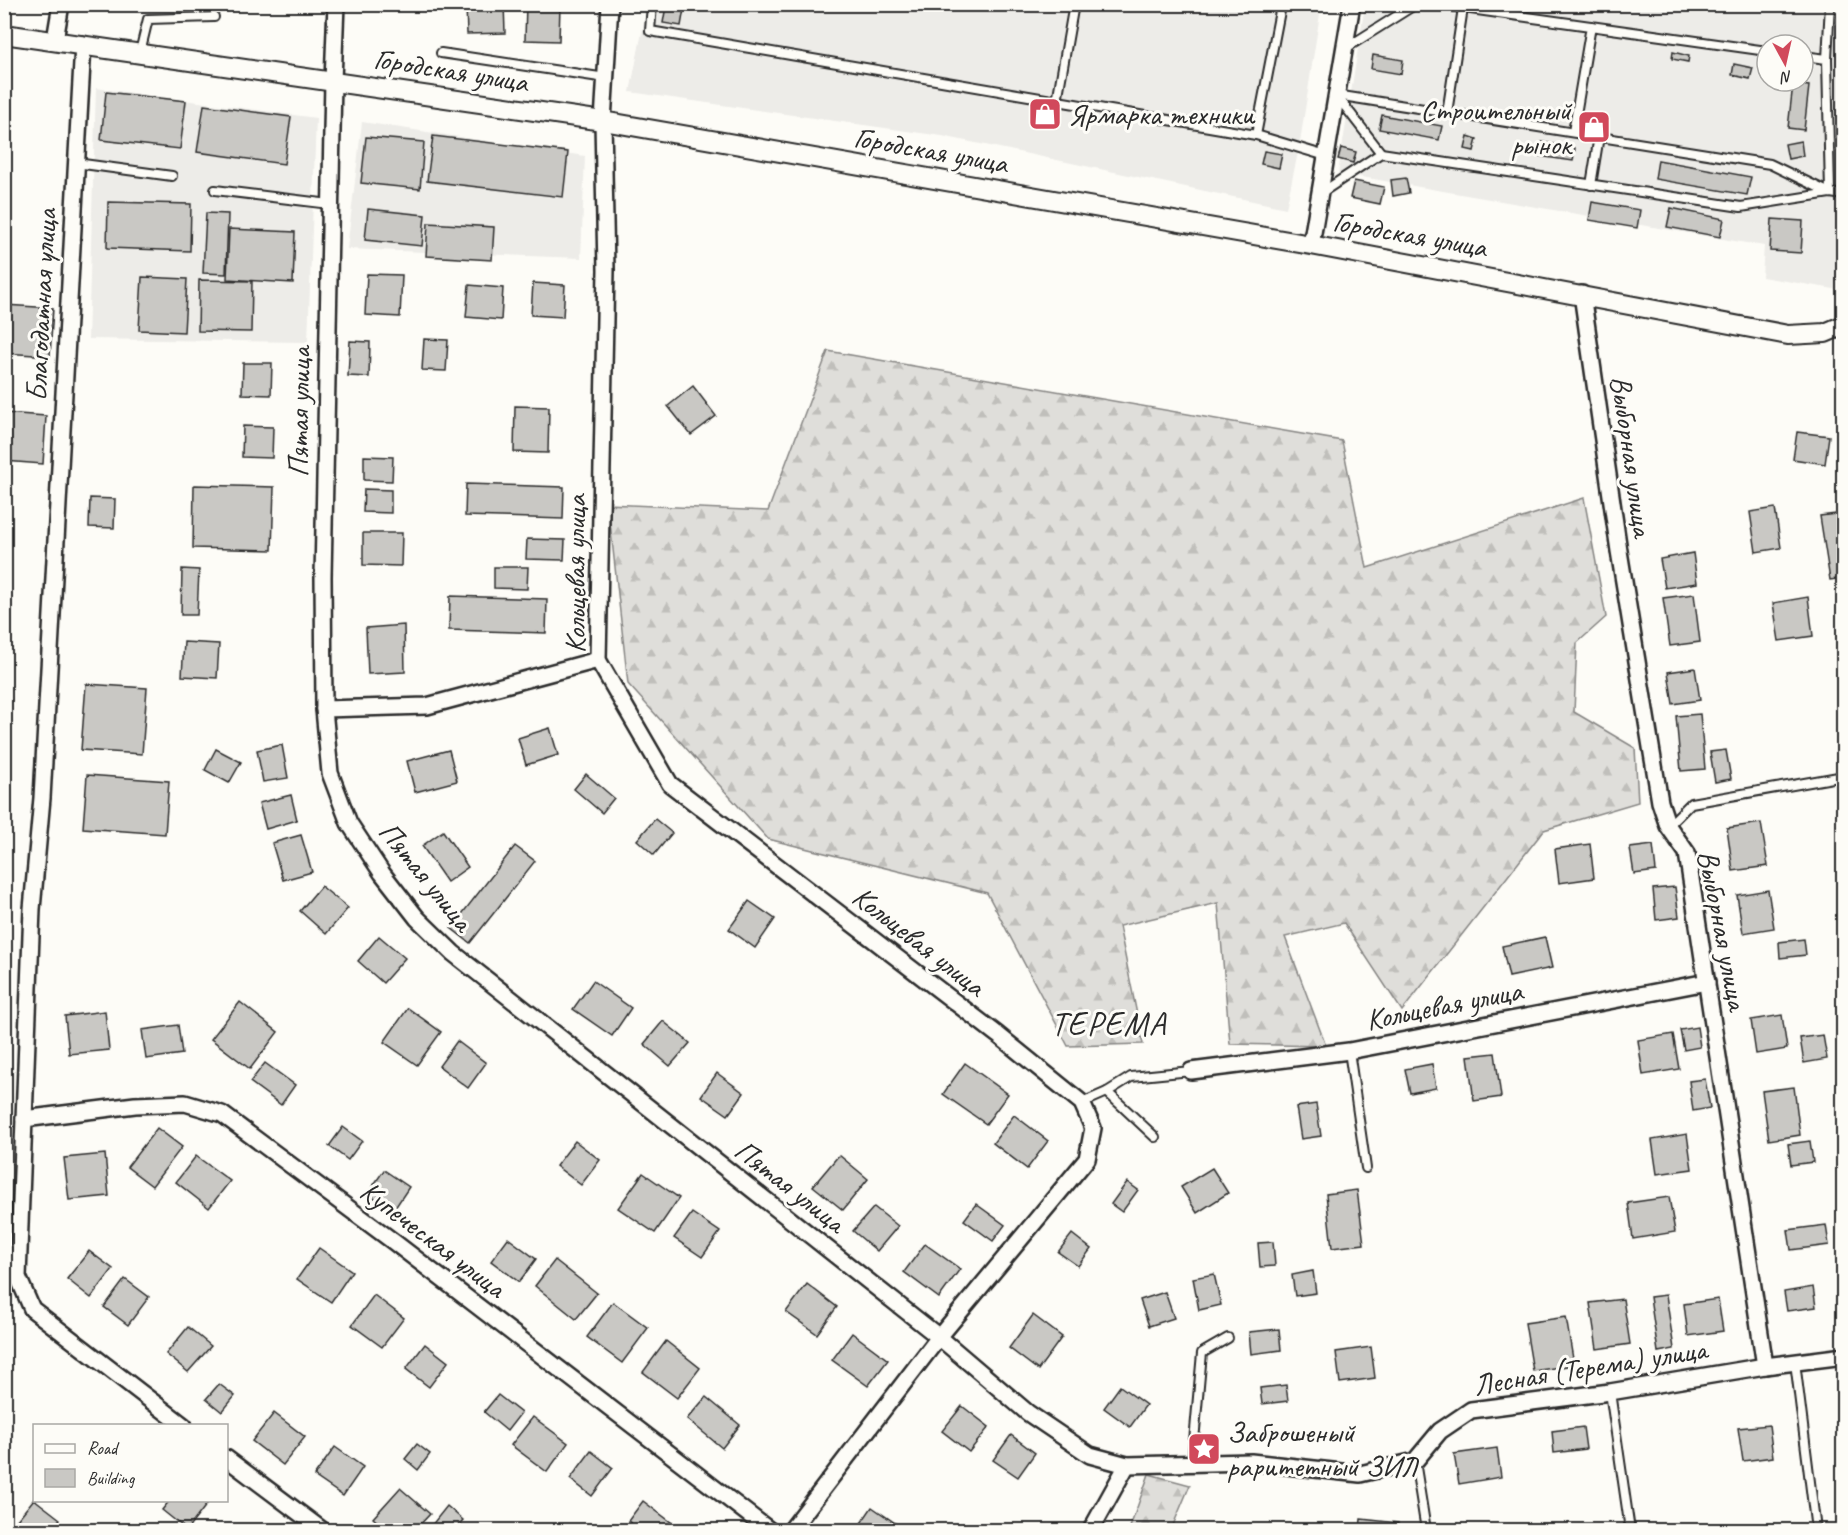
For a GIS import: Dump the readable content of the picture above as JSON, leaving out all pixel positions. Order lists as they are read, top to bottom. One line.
{"streets":{"street":["Городская улица","Благодатная улица","Пятая улица","Выборная улица","Кольцевая улица","Купеческая улица","Лесная (Терема) улица"]},"crossings":[["Городская улица","Благодатная улица"],["Городская улица","Пятая улица"],["Городская улица","Выборная улица"],["Городская улица","Кольцевая улица"],["Благодатная улица","Купеческая улица"],["Выборная улица","Кольцевая улица"],["Выборная улица","Лесная (Терема) улица"]],"districts":["ТЕРЕМА"],"places":{"shop":["Ярмарка техники","Строительный рынок"],"place":["Заброшеный раритетный ЗИЛ"]},"legend":["Road","Building"],"north":"bottom"}
